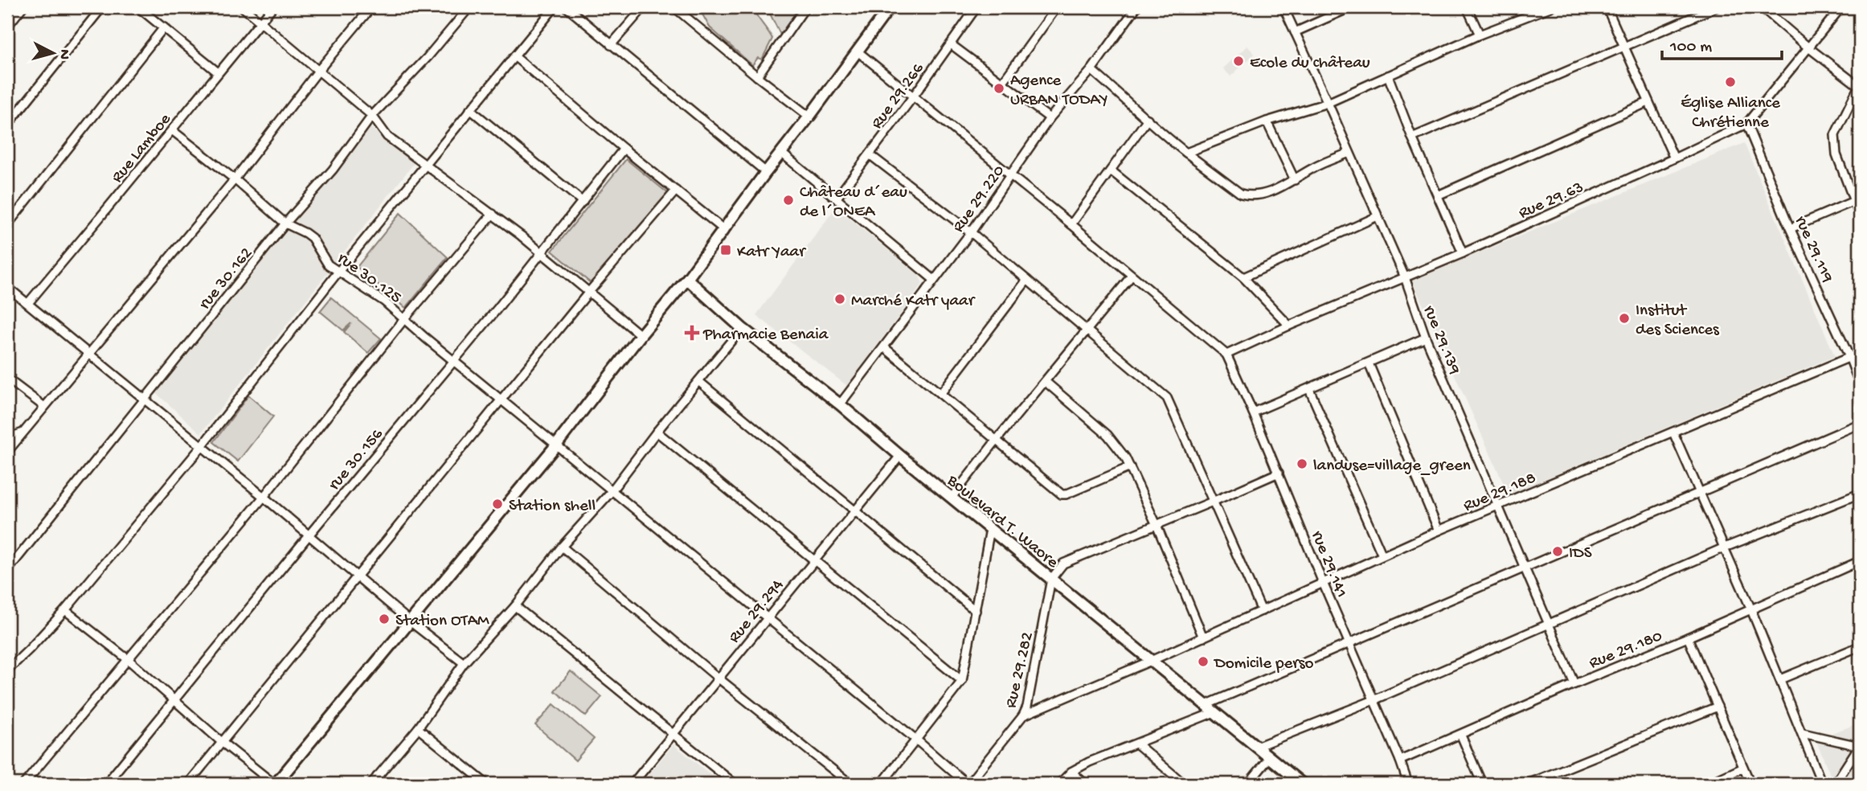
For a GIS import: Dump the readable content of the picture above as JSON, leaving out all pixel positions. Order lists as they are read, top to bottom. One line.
{"streets":{"street":["Rue 29.266","Rue Lamboe","Rue 29.220","Rue 29.63","rue 29.119","rue 30.125","rue 30.162","rue 29.139","rue 30.156","Rue 29.188","Boulevard T. Waore","rue 29.141","Rue 29.294","Rue 29.180","Rue 29.282"]},"crossings":[["Rue Lamboe","rue 30.125"],["Rue 29.220","Boulevard T. Waore"],["Rue 29.63","rue 29.119"],["Rue 29.63","rue 29.139"],["Rue 29.63","rue 29.141"],["rue 29.119","Rue 29.188"],["rue 30.125","rue 30.162"],["rue 30.125","rue 30.156"],["rue 30.125","Rue 29.294"],["rue 30.125","Rue 29.282"],["rue 29.139","Rue 29.188"],["rue 29.139","Rue 29.180"],["Rue 29.188","Boulevard T. Waore"],["Rue 29.188","rue 29.141"],["Rue 29.188","Rue 29.282"],["Boulevard T. Waore","Rue 29.294"],["Boulevard T. Waore","Rue 29.282"],["rue 29.141","Rue 29.180"]],"places":{"other":["Ecole du château","Église Alliance Chrétienne","Agence URBAN TODAY","Château d´eau de l´ONEA","Marché Katr yaar","Institut des Sciences","landuse=village_green","Station shell","IDS","Station OTAM","Domicile perso"],"transit":["Katr Yaar"],"health":["Pharmacie Benaia"]},"scale_bar":"100 m","north":"right"}
